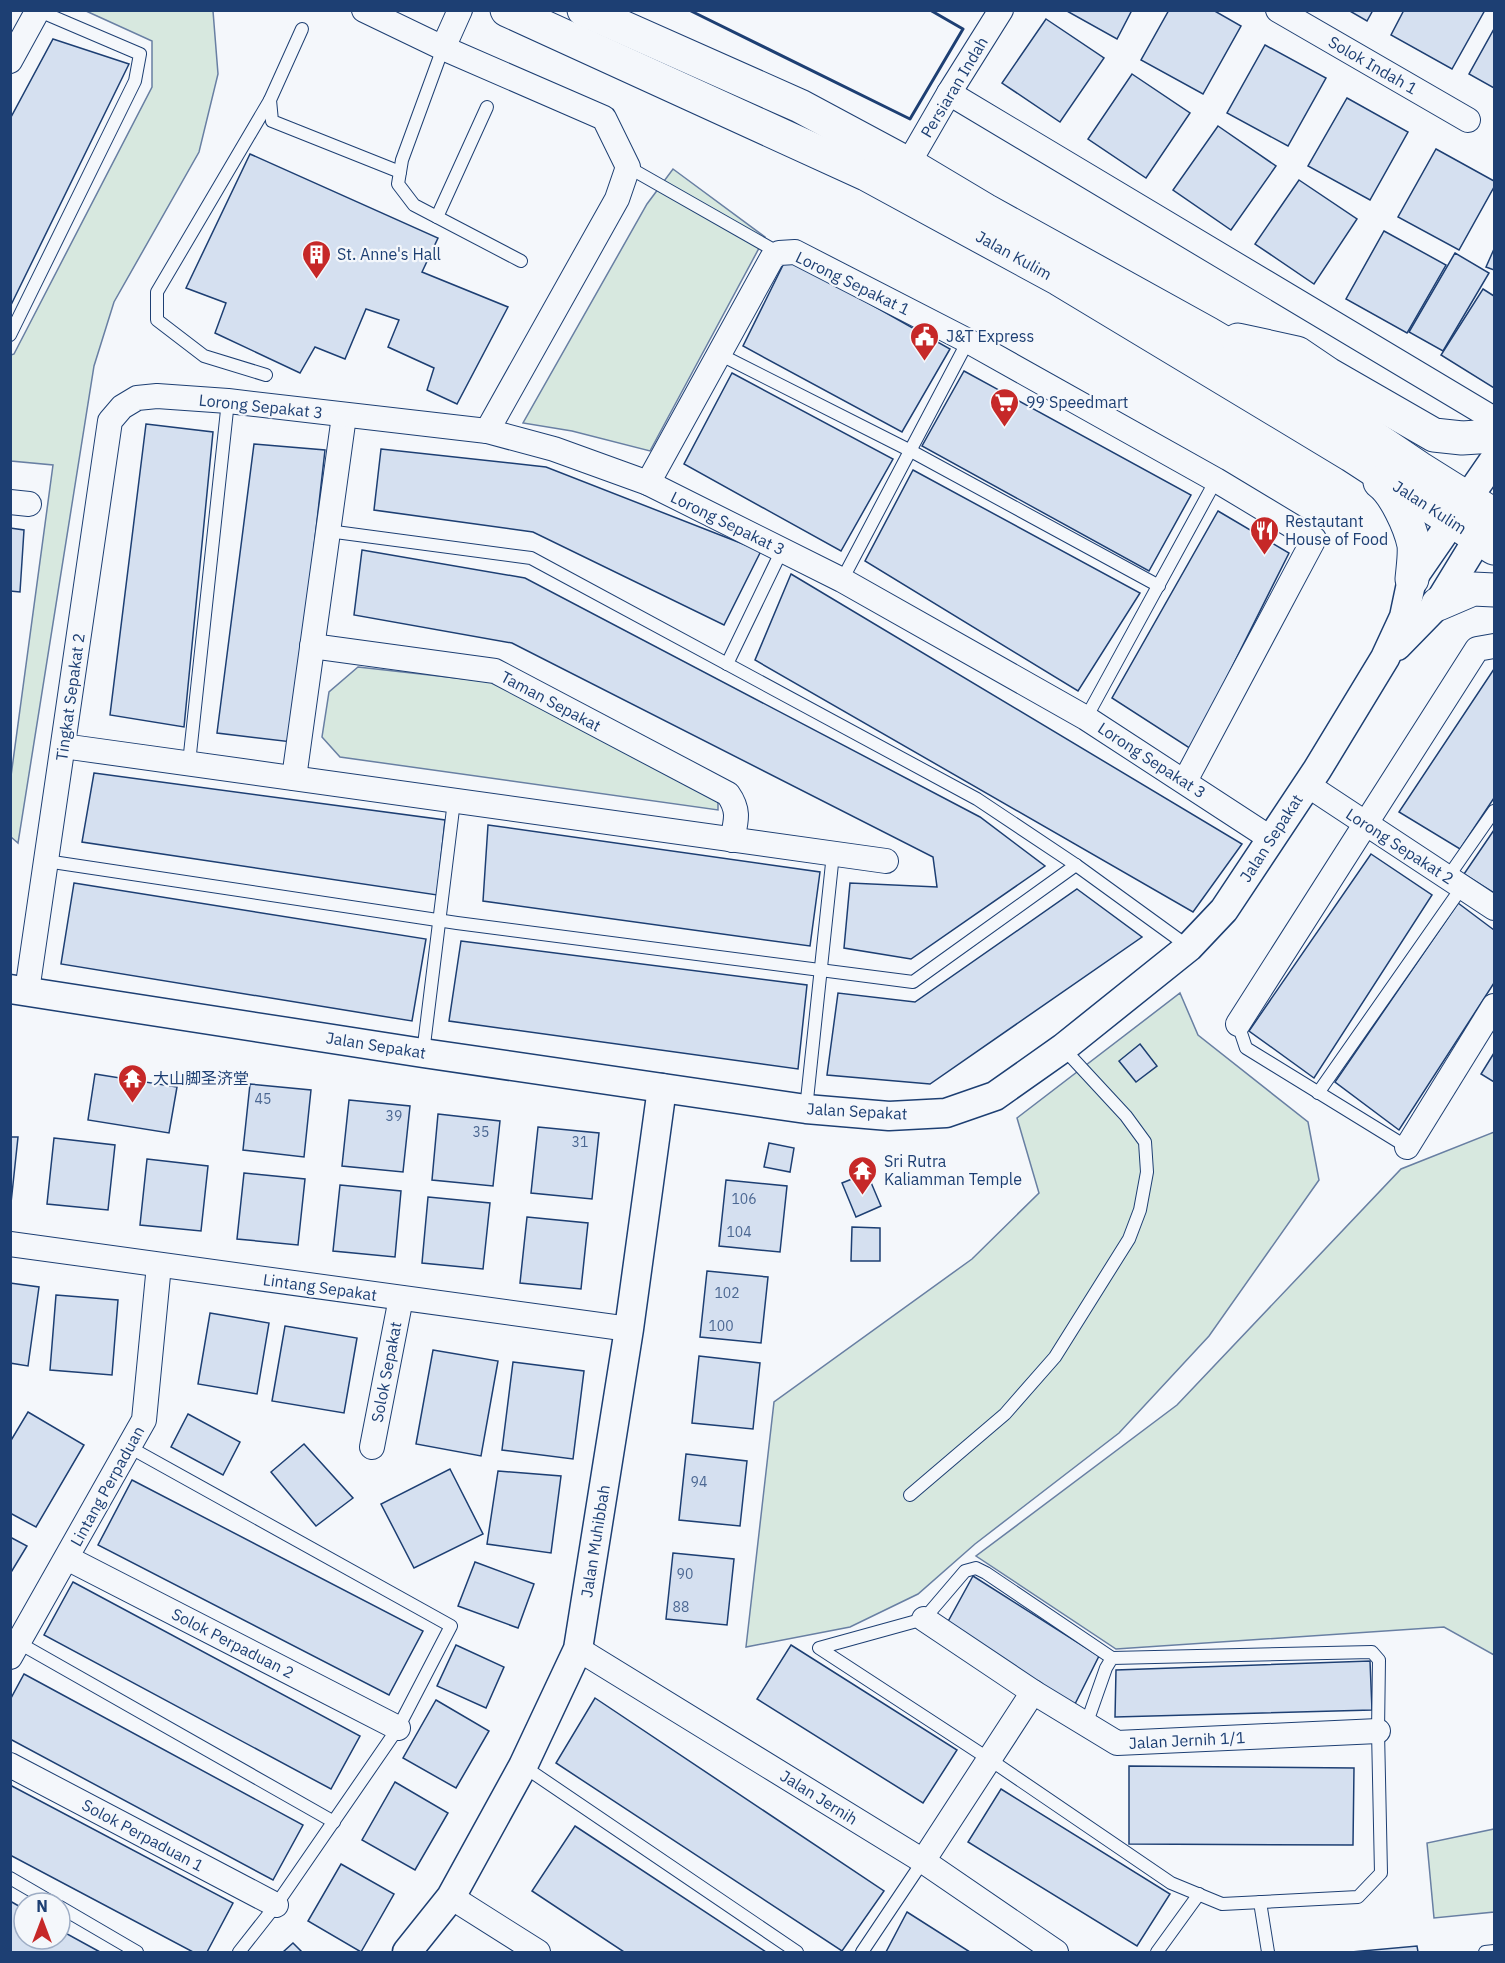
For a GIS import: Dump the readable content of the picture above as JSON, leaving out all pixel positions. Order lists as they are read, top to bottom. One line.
{"streets":{"main road":["Jalan Kulim"],"street":["Solok Indah 1","Persiaran Indah","Lorong Sepakat 1","Lorong Sepakat 3","Tingkat Sepakat 2","Taman Sepakat","Jalan Sepakat","Lorong Sepakat 2","Lintang Sepakat","Solok Sepakat","Lintang Perpaduan","Jalan Muhibbah","Solok Perpaduan 2","Jalan Jernih 1/1","Jalan Jernih","Solok Perpaduan 1"]},"crossings":[["Persiaran Indah","Jalan Kulim"],["Jalan Kulim","Jalan Sepakat"],["Lorong Sepakat 1","Lorong Sepakat 3"],["Lorong Sepakat 3","Tingkat Sepakat 2"],["Lorong Sepakat 3","Jalan Sepakat"],["Tingkat Sepakat 2","Jalan Sepakat"],["Jalan Sepakat","Lorong Sepakat 2"],["Jalan Sepakat","Jalan Muhibbah"],["Lintang Sepakat","Solok Sepakat"],["Lintang Sepakat","Lintang Perpaduan"],["Lintang Sepakat","Jalan Muhibbah"],["Lintang Perpaduan","Solok Perpaduan 2"],["Jalan Muhibbah","Jalan Jernih"]],"places":{"building":["St. Anne's Hall"],"public building":["J&T Express"],"supermarket":["99 Speedmart"],"restaurant":["Restautant House of Food"],"temple":["大山脚圣济堂","Sri Rutra Kaliamman Temple"]},"house_numbers":["45","39","35","31","106","104","102","100","94","90","88"],"north":"top"}
